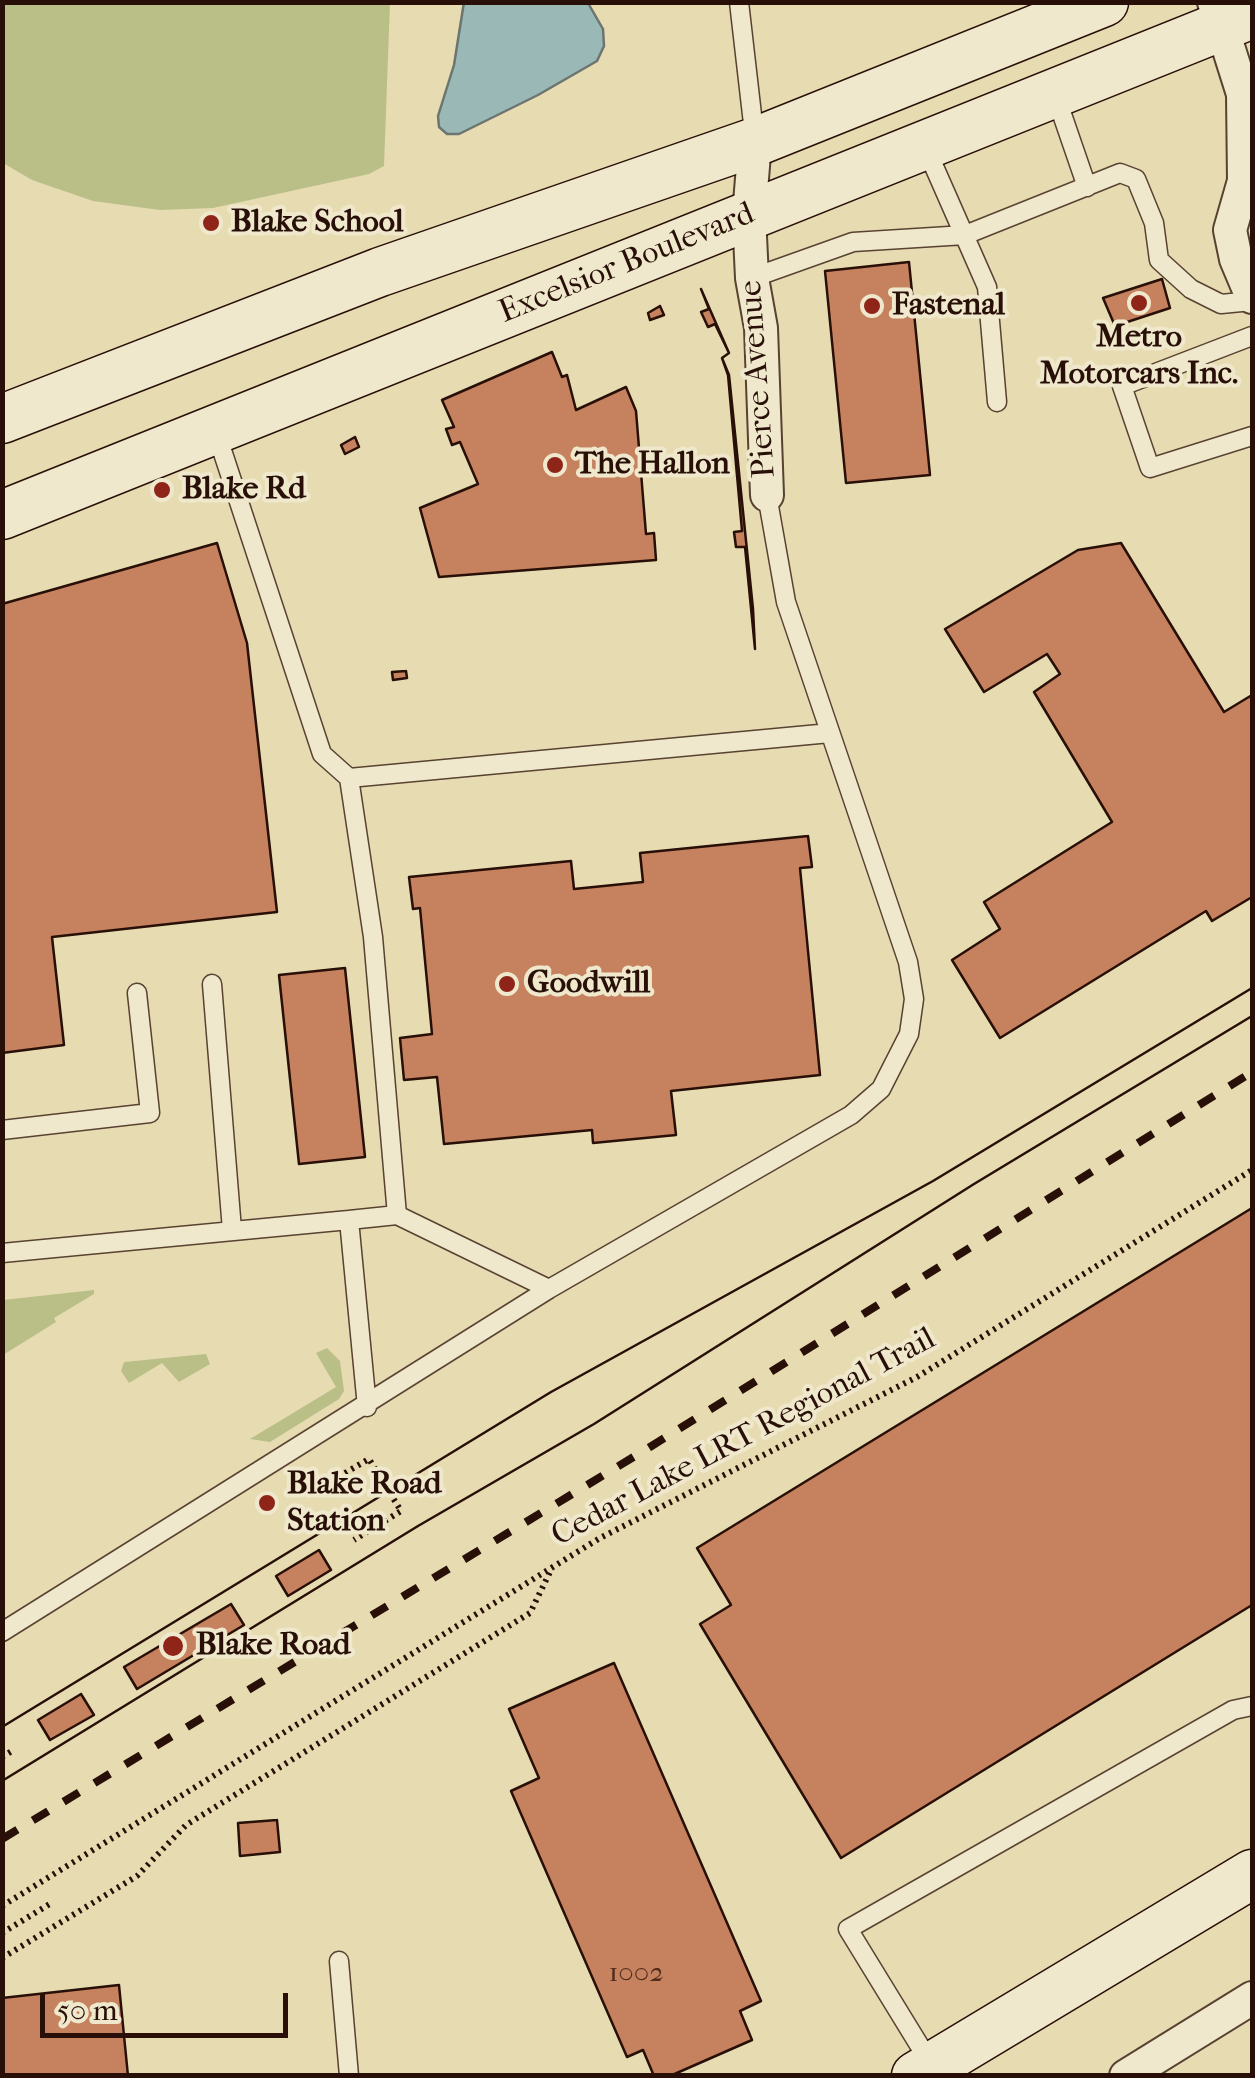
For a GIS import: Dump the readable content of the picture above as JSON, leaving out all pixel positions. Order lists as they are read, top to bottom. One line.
{"streets":{"main road":["Excelsior Boulevard"],"street":["Pierce Avenue"],"path":["Cedar Lake LRT Regional Trail"]},"crossings":[["Excelsior Boulevard","Pierce Avenue"]],"places":["Blake School","Metro Motorcars Inc.","Fastenal","The Hallon","Blake Rd","Goodwill","Blake Road Station","Blake Road"],"house_numbers":["1002"],"scale_bar":"50 m"}
